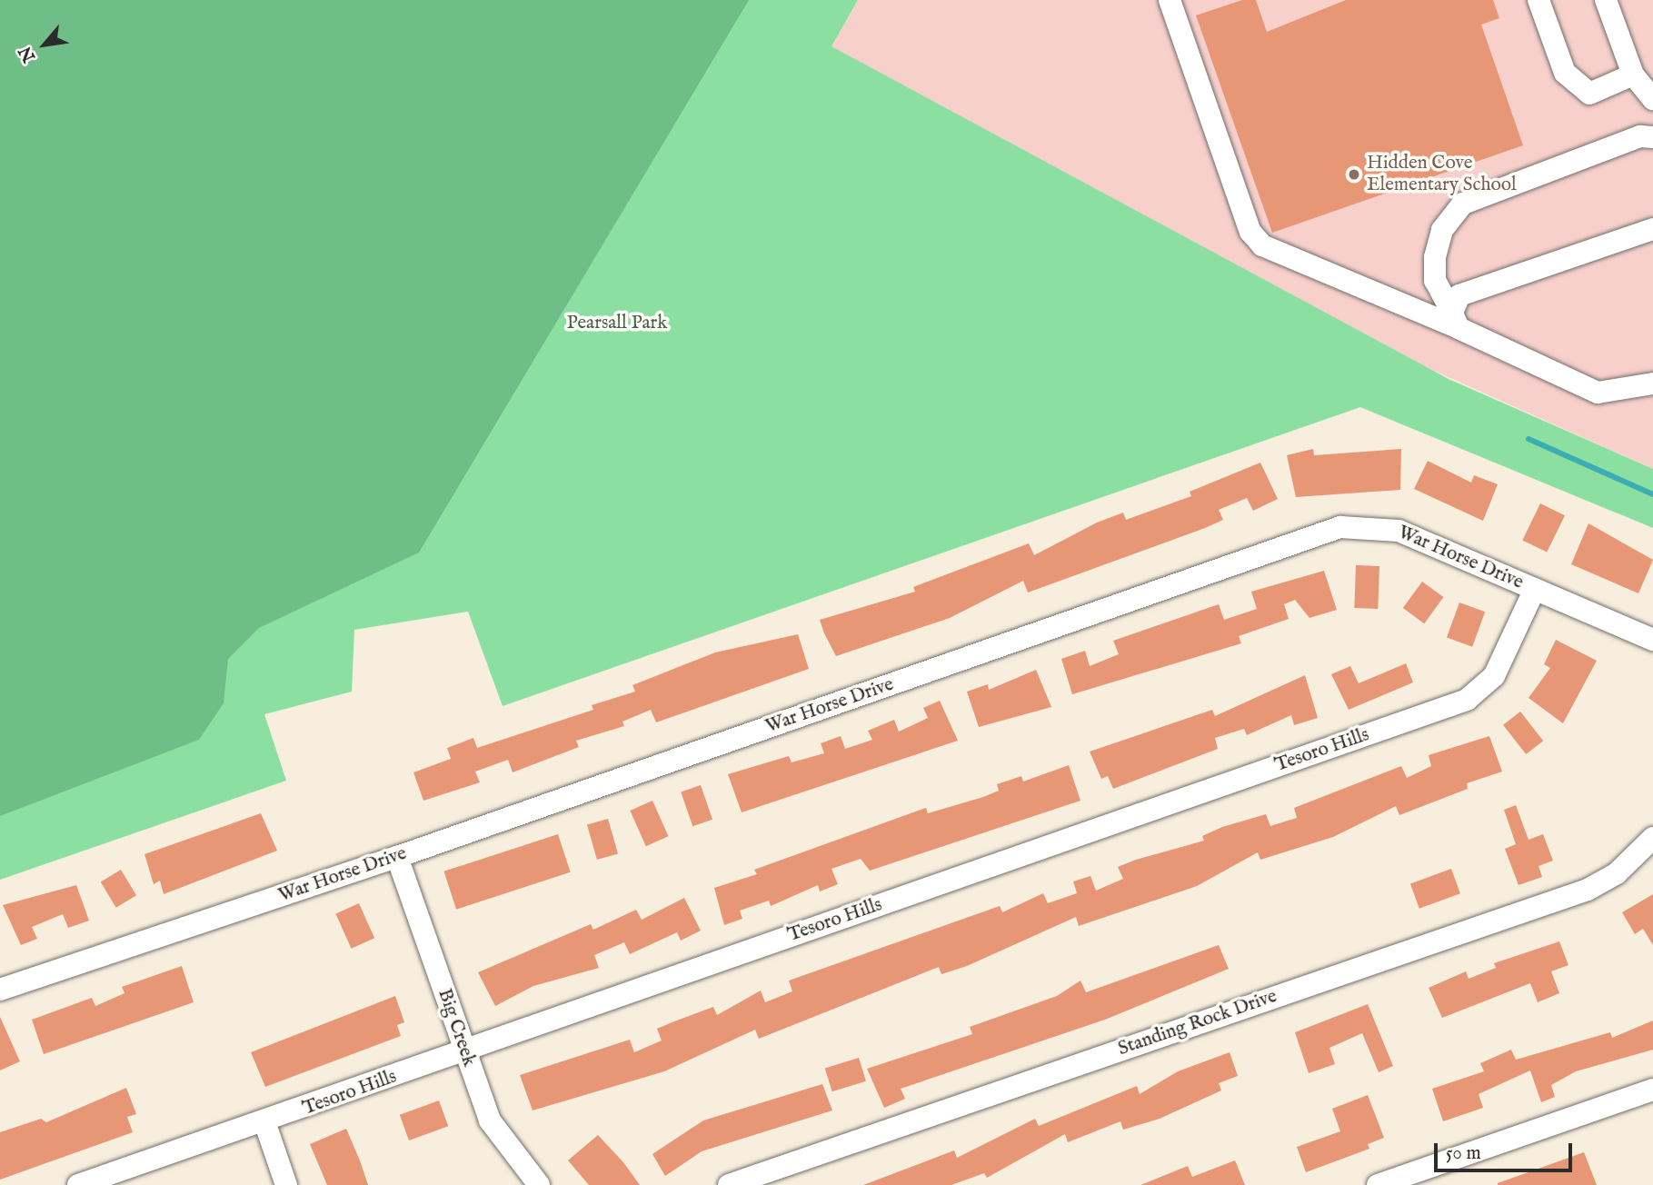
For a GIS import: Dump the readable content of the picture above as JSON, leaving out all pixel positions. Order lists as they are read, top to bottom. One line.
{"streets":{"street":["War Horse Drive","Tesoro Hills","Standing Rock Drive","Big Creek"]},"crossings":[["War Horse Drive","Tesoro Hills"],["War Horse Drive","Big Creek"],["Tesoro Hills","Big Creek"]],"parks":["Pearsall Park"],"places":["Hidden Cove Elementary School"],"scale_bar":"50 m","north":"bottom left"}
